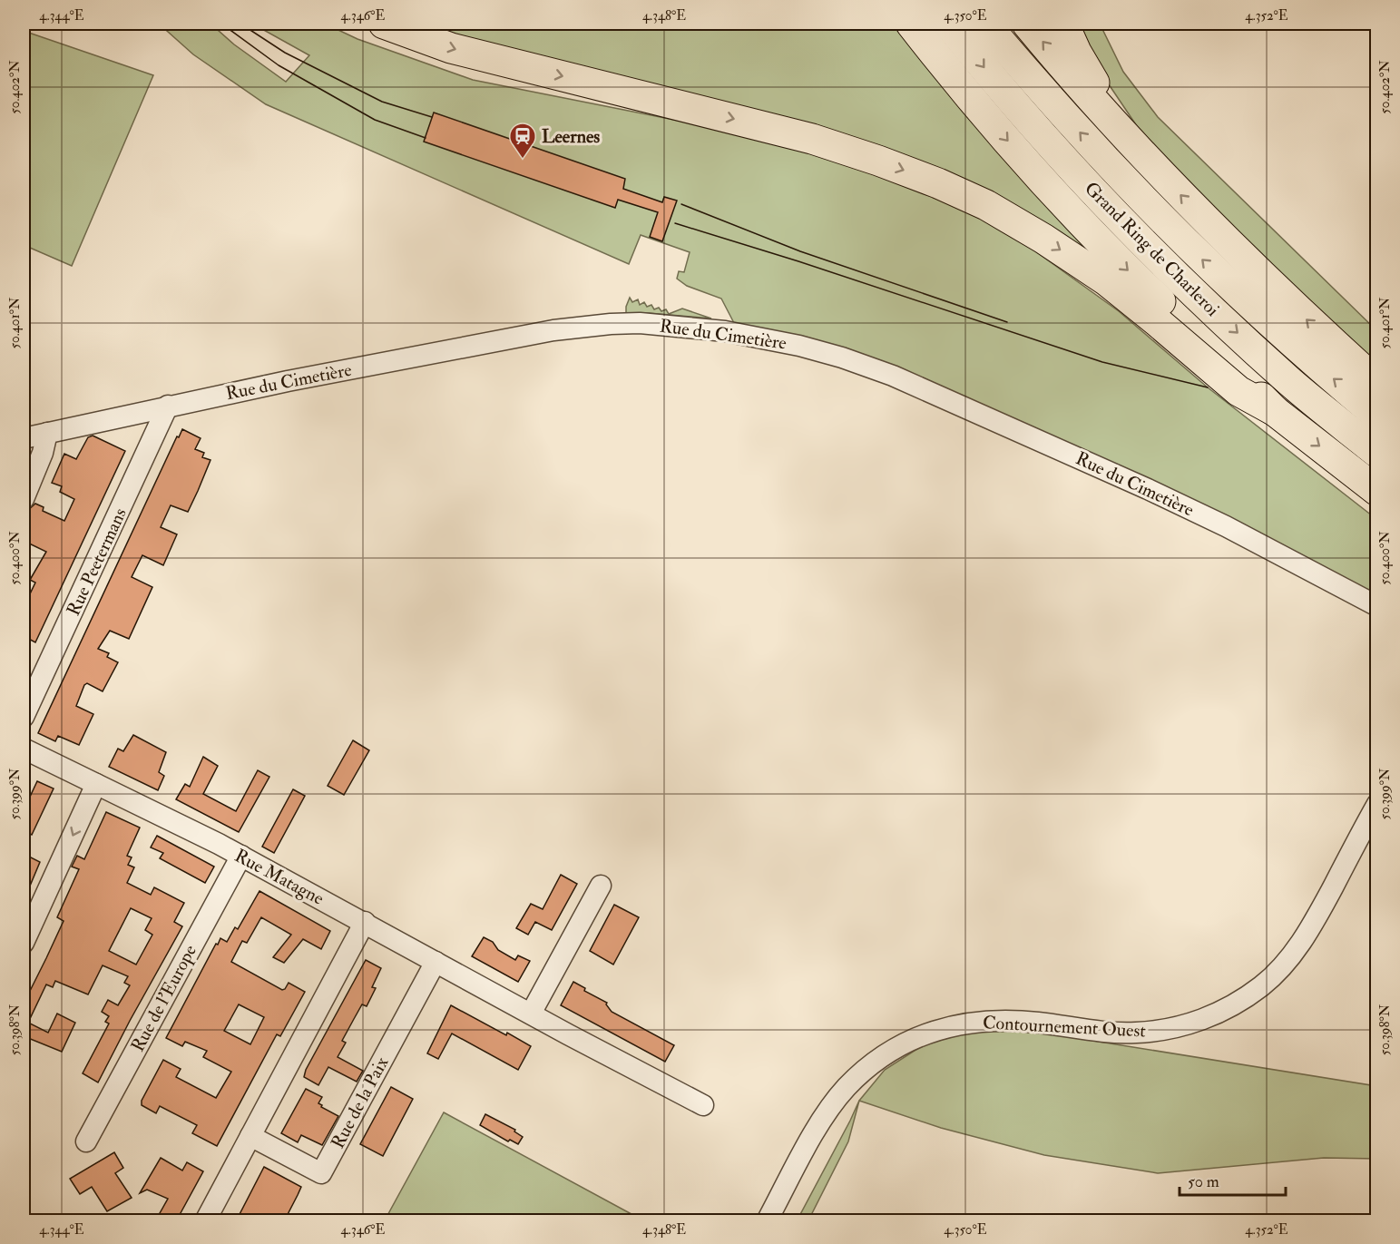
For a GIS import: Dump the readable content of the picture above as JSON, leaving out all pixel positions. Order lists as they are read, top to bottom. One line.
{"streets":{"highway":["Grand Ring de Charleroi"],"street":["Rue du Cimetière","Rue Peetermans","Rue Matagne","Rue de l'Europe","Contournement Ouest","Rue de la Paix"]},"crossings":[["Rue du Cimetière","Rue Peetermans"],["Rue Matagne","Rue de l'Europe"],["Rue Matagne","Rue de la Paix"]],"places":{"station":["Leernes"]},"scale_bar":"50 m","coordinates":["4.344°E","4.346°E","4.348°E","4.350°E","4.352°E","50.402°N","50.401°N","50.400°N","50.399°N","50.398°N"]}
